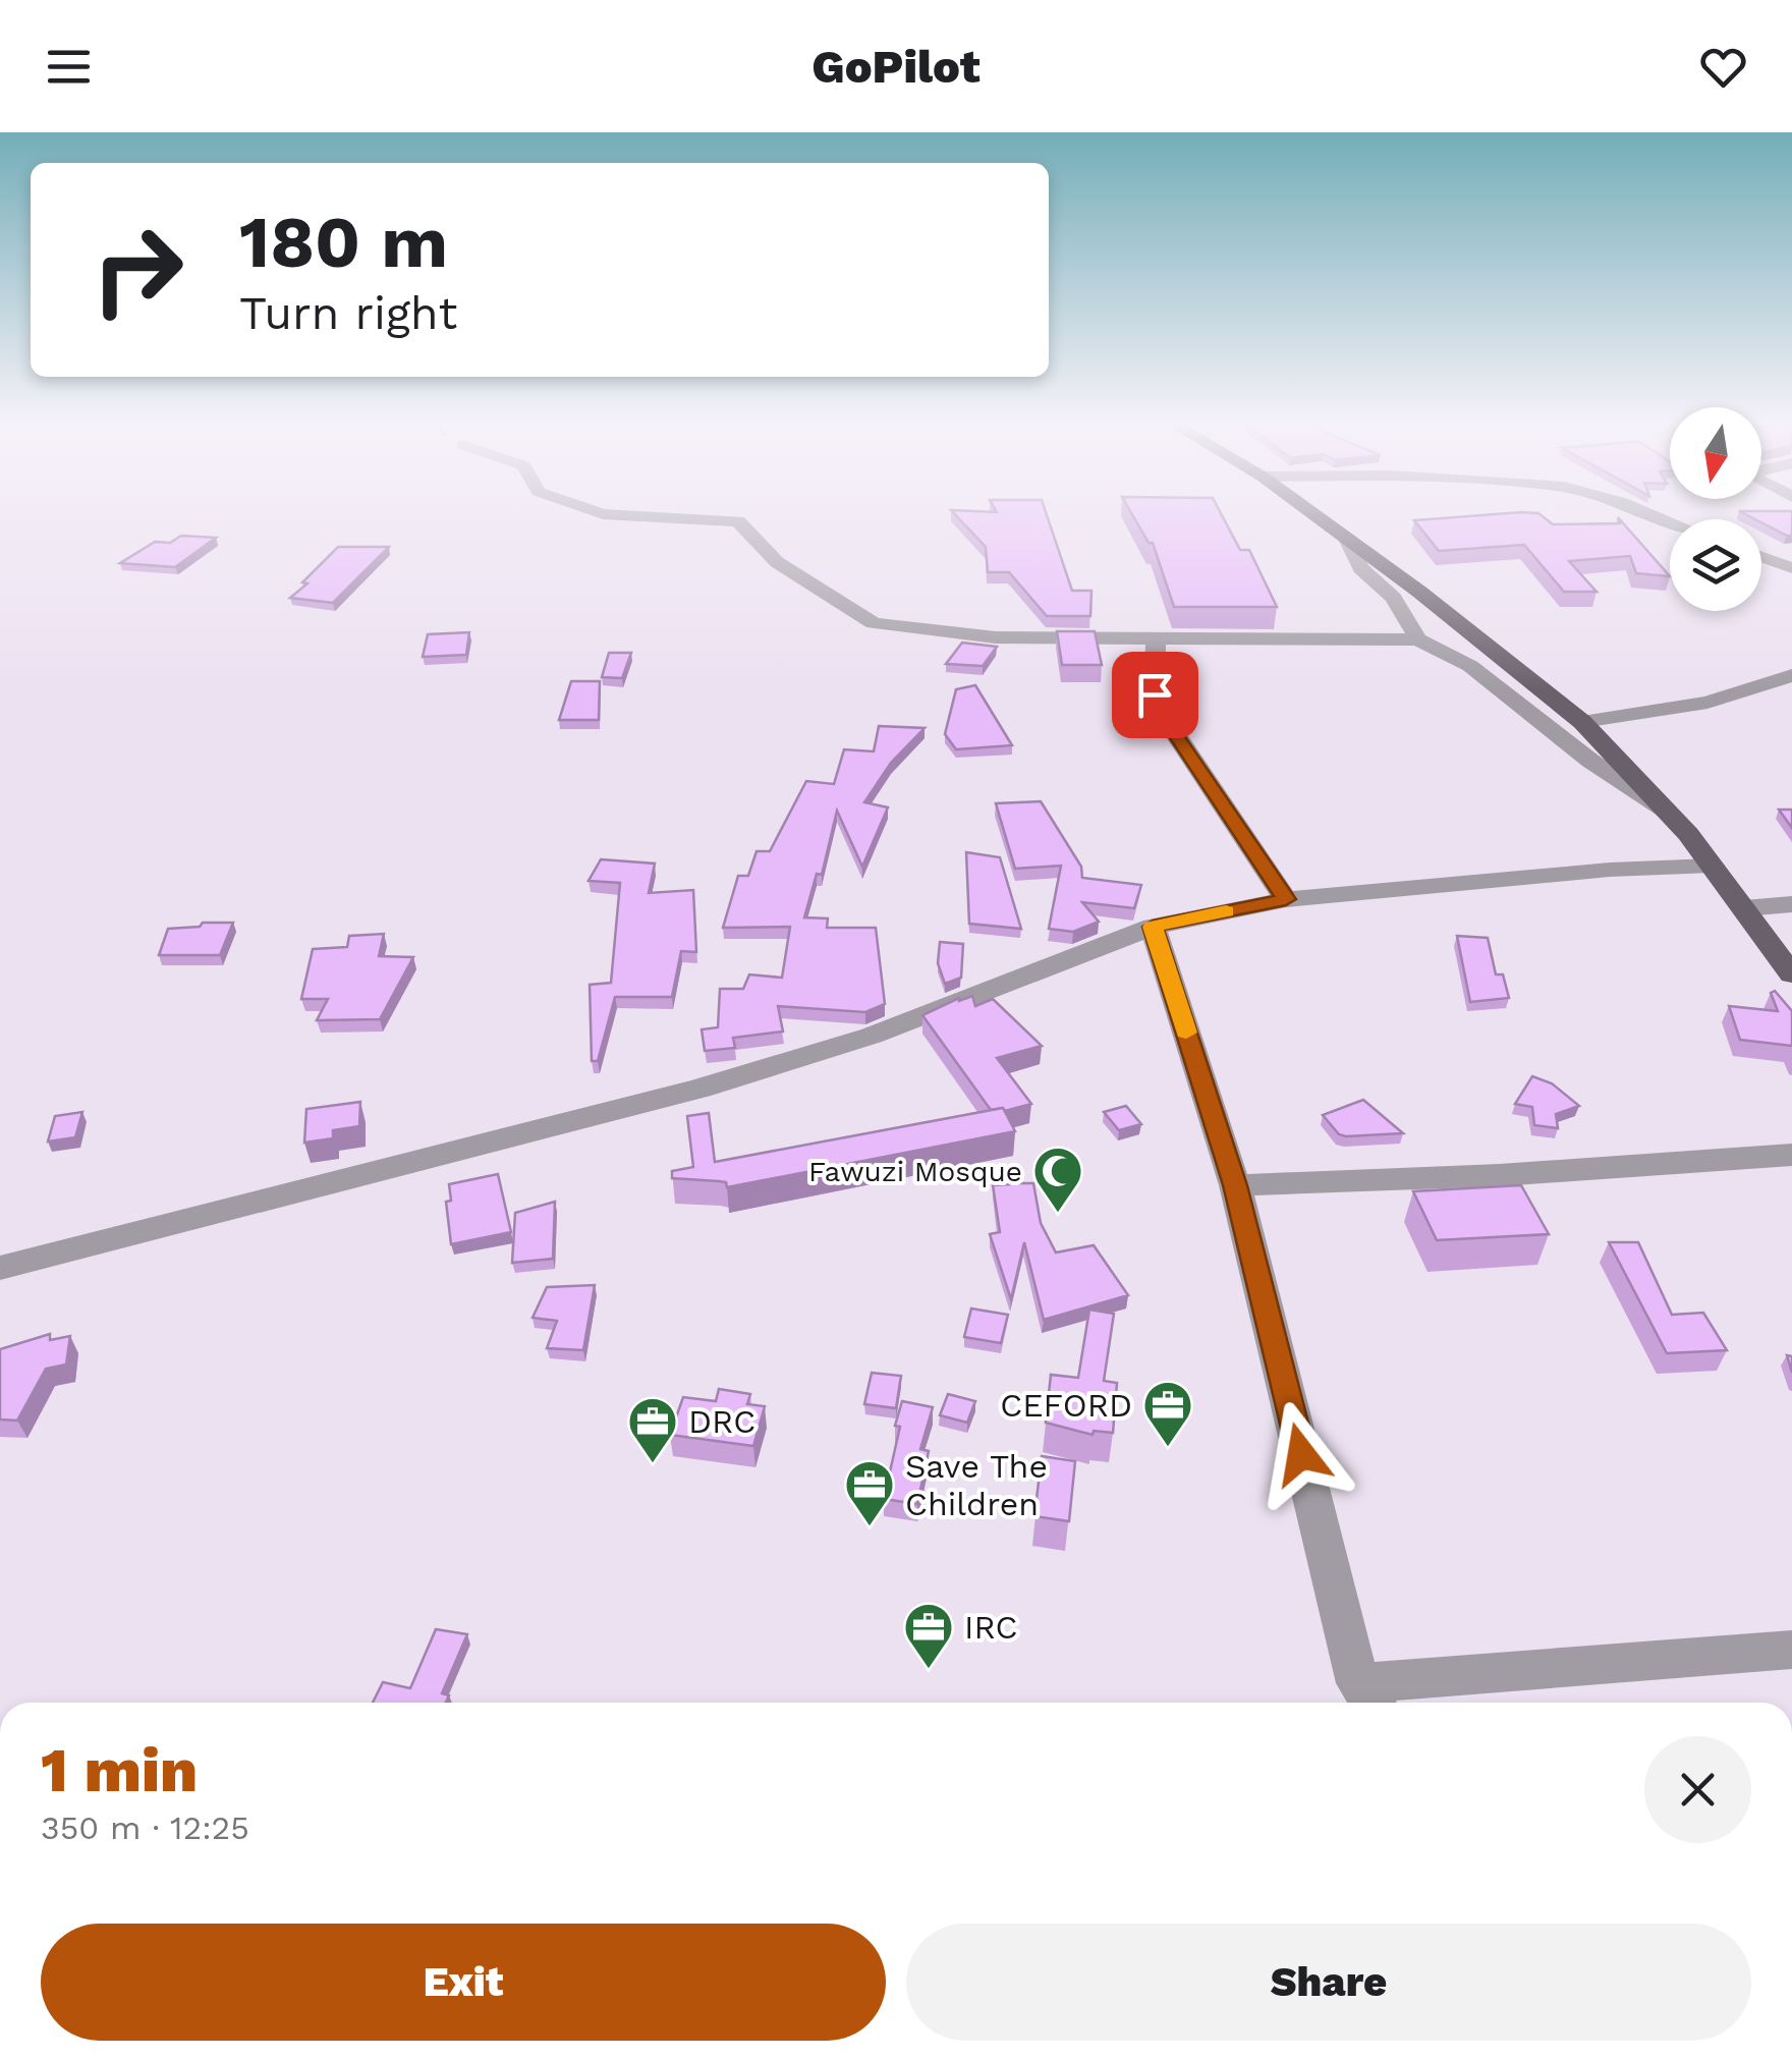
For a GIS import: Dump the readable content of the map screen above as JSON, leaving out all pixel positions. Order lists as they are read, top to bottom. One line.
{"places":{"mosque":["Fawuzi Mosque"],"office":["CEFORD","DRC","Save The Children","IRC"]},"north":"bottom","page":{"header":"GoPilot","turn":["180 m","Turn right"],"heading":["1 min","350 m · 12:25"],"buttons":["Exit","Share"]}}
